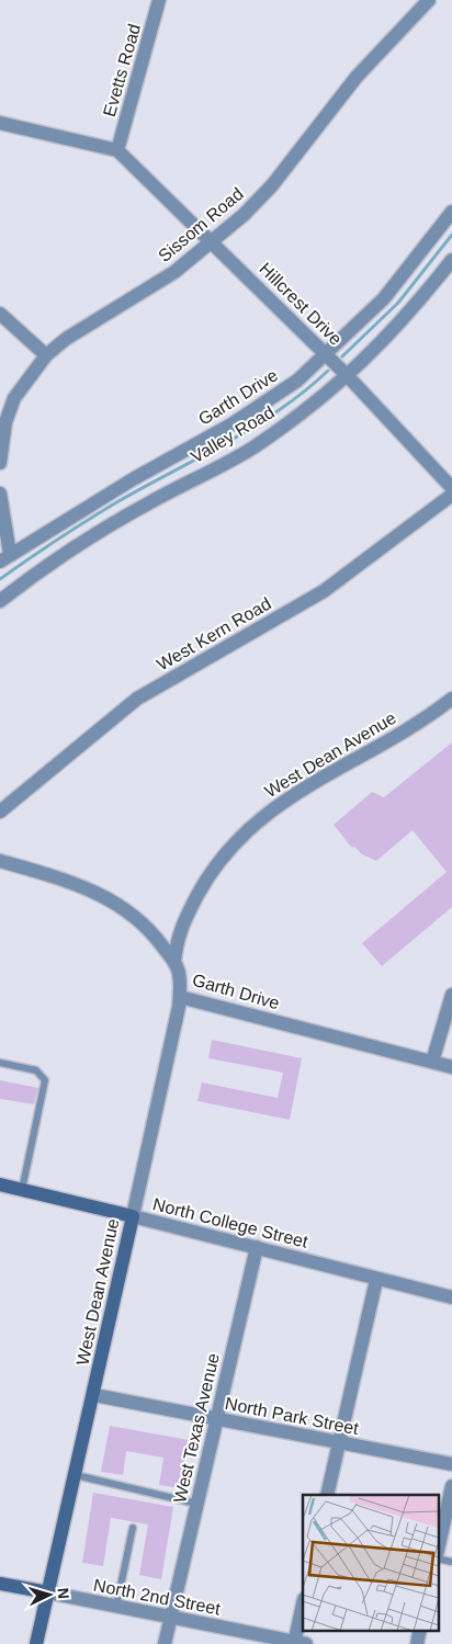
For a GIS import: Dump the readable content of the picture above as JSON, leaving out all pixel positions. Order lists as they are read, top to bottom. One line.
{"streets":{"street":["Evetts Road","Sissom Road","Hillcrest Drive","Garth Drive","Valley Road","West Kern Road","West Dean Avenue","North College Street","North Park Street","West Texas Avenue","North 2nd Street"]},"crossings":[["Evetts Road","Hillcrest Drive"],["Sissom Road","Hillcrest Drive"],["Hillcrest Drive","Garth Drive"],["Hillcrest Drive","Valley Road"],["Garth Drive","West Dean Avenue"],["West Dean Avenue","North College Street"],["West Dean Avenue","North Park Street"],["West Dean Avenue","North 2nd Street"],["North College Street","West Texas Avenue"],["North Park Street","West Texas Avenue"],["West Texas Avenue","North 2nd Street"]],"north":"right"}
